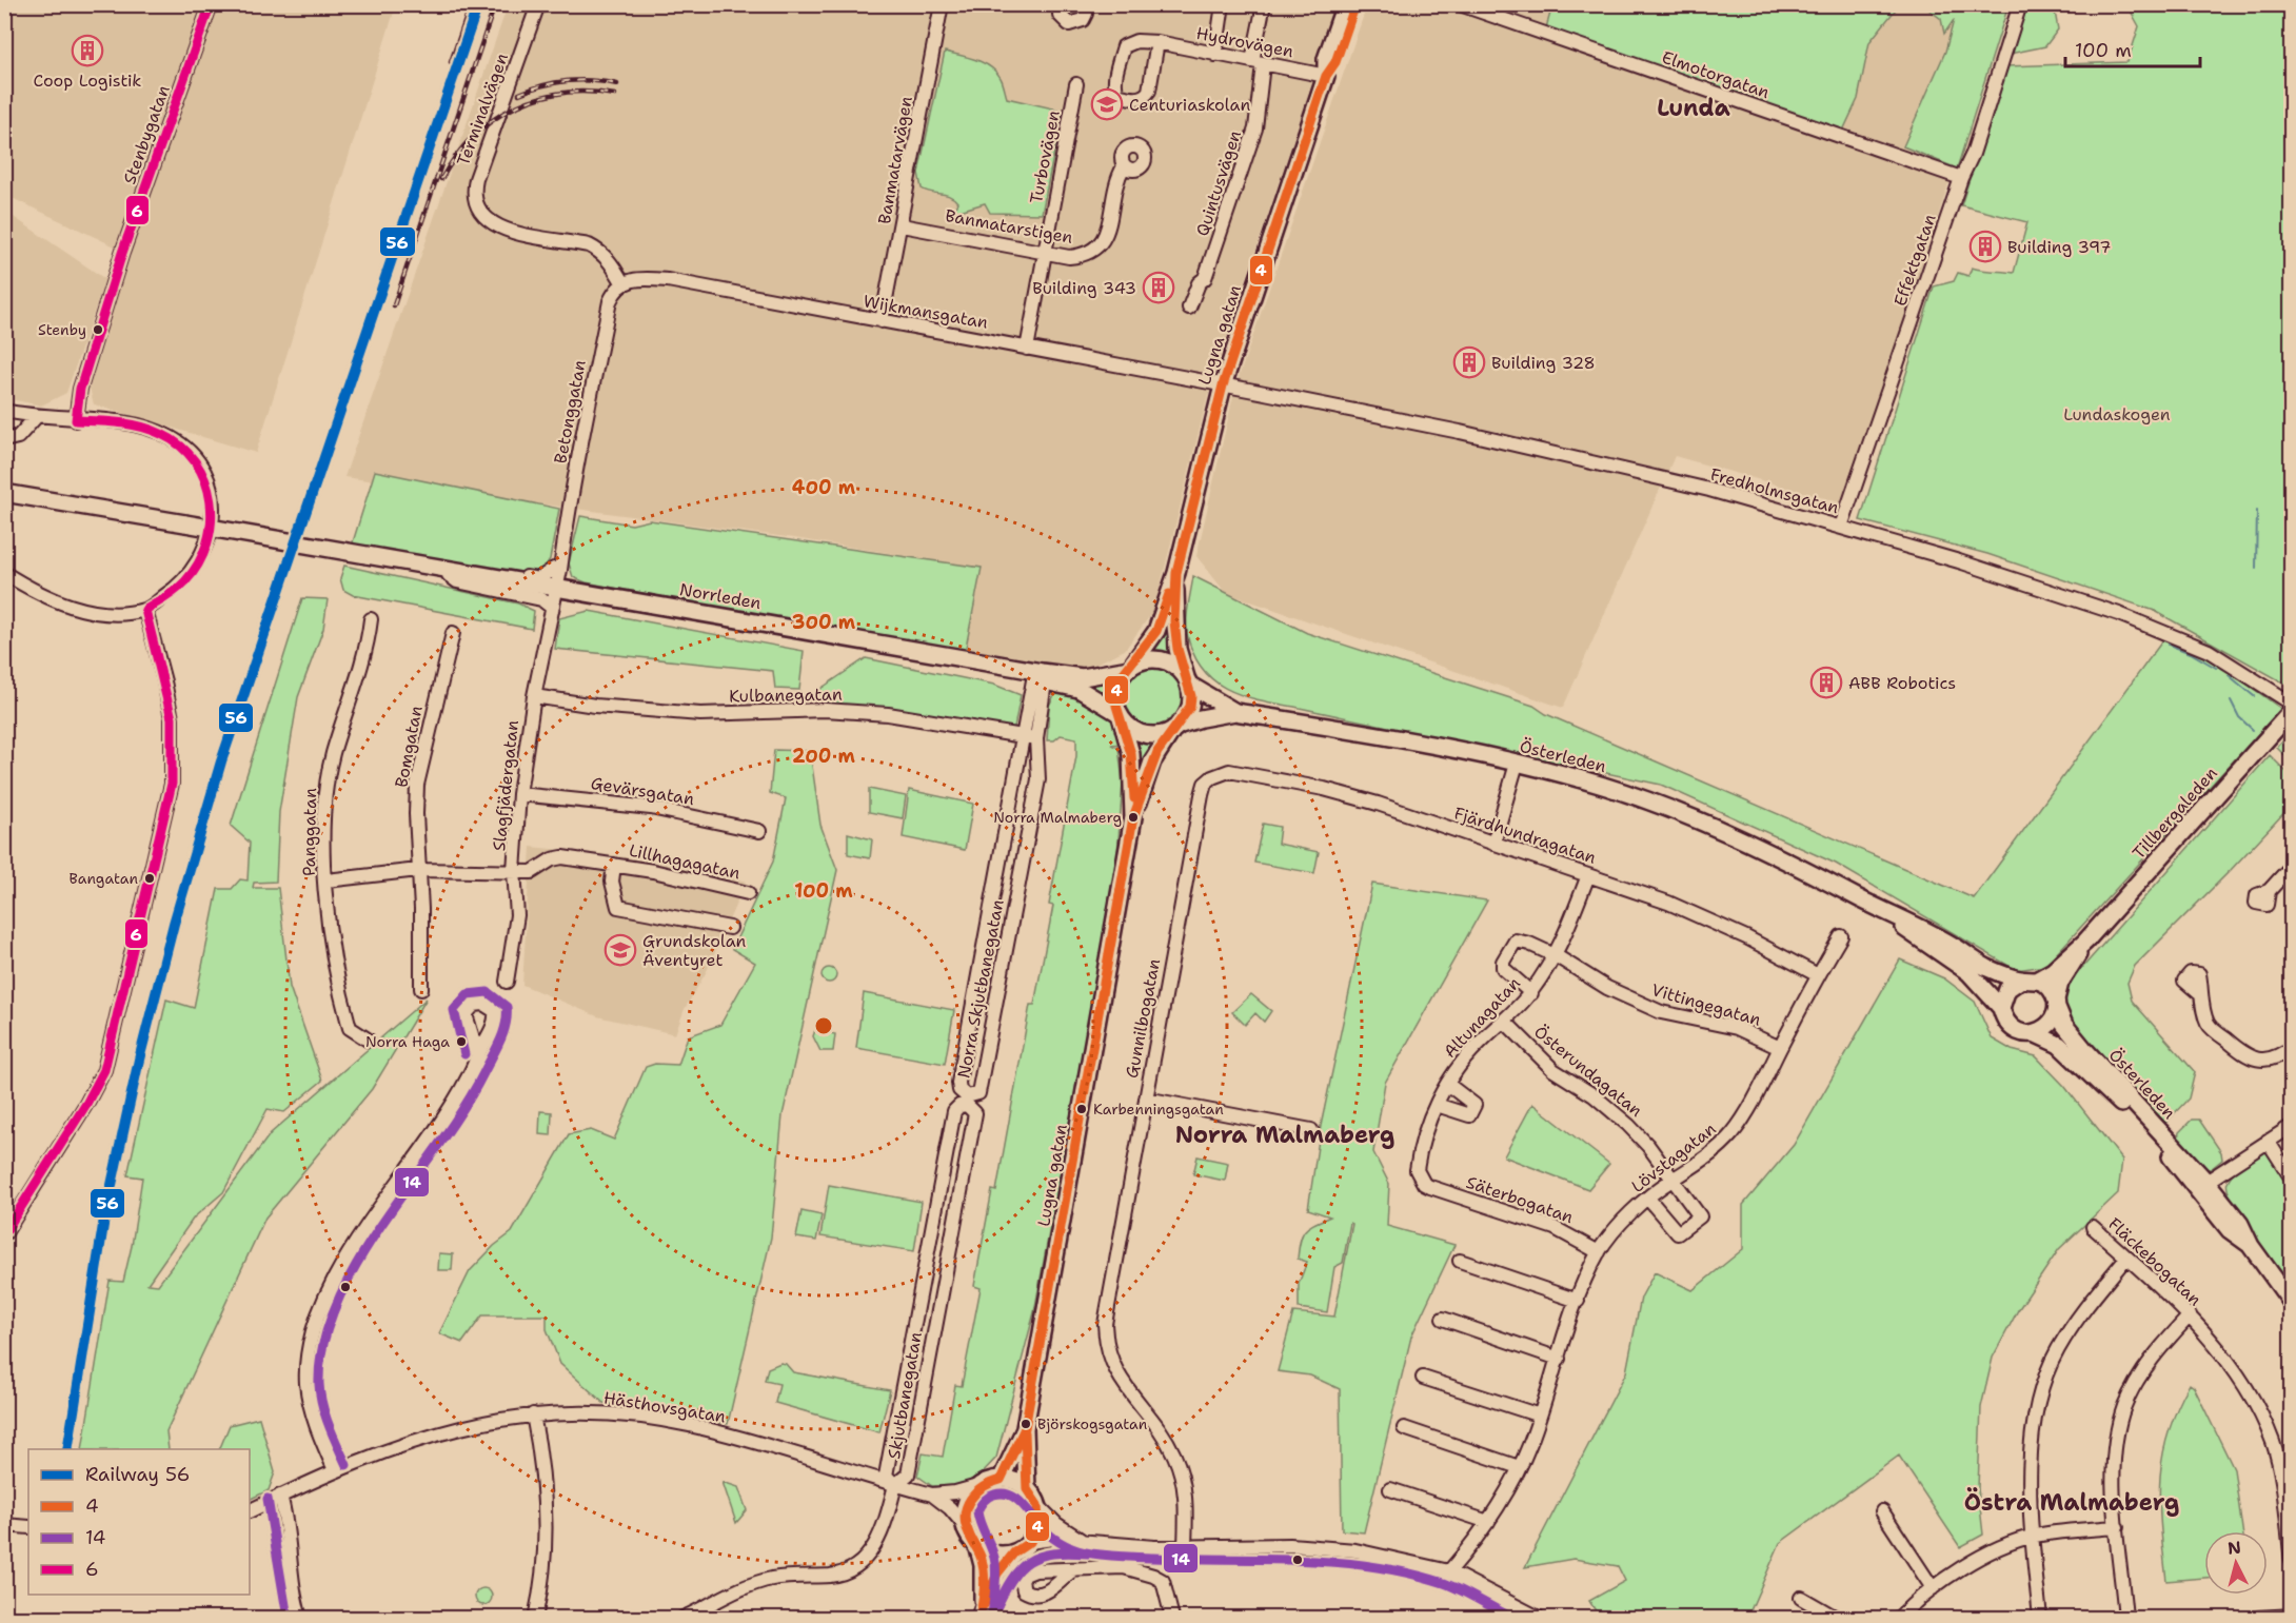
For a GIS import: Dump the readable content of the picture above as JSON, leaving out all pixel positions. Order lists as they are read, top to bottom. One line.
{"streets":{"main road":["Lugna gatan","Norrleden","Österleden","Tillbergaleden"],"street":["Hydrovägen","Elmotorgatan","Terminalvägen","Stenbygatan","Turbovägen","Banmatarvägen","Quintusvägen","Banmatarstigen","Effektgatan","Wijkmansgatan","Betonggatan","Fredholmsgatan","Kulbanegatan","Bomgatan","Slagfjädergatan","Gevärsgatan","Panggatan","Fjärdhundragatan","Lillhagagatan","Norra Skjutbanegatan","Vittingegatan","Altunagatan","Gunnilbogatan","Österundagatan","Lövstagatan","Säterbogatan","Fläckebogatan","Skjutbanegatan","Hästhovsgatan"]},"crossings":[["Hydrovägen","Quintusvägen"],["Hydrovägen","Lugna gatan"],["Elmotorgatan","Effektgatan"],["Terminalvägen","Wijkmansgatan"],["Terminalvägen","Betonggatan"],["Turbovägen","Banmatarstigen"],["Turbovägen","Wijkmansgatan"],["Banmatarvägen","Banmatarstigen"],["Banmatarvägen","Wijkmansgatan"],["Effektgatan","Fredholmsgatan"],["Wijkmansgatan","Lugna gatan"],["Wijkmansgatan","Betonggatan"],["Wijkmansgatan","Fredholmsgatan"],["Lugna gatan","Fredholmsgatan"],["Lugna gatan","Norrleden"],["Lugna gatan","Österleden"],["Lugna gatan","Hästhovsgatan"],["Betonggatan","Norrleden"],["Betonggatan","Slagfjädergatan"],["Norrleden","Österleden"],["Norrleden","Slagfjädergatan"],["Norrleden","Norra Skjutbanegatan"],["Kulbanegatan","Slagfjädergatan"],["Kulbanegatan","Norra Skjutbanegatan"],["Bomgatan","Lillhagagatan"],["Österleden","Tillbergaleden"],["Slagfjädergatan","Gevärsgatan"],["Slagfjädergatan","Lillhagagatan"],["Panggatan","Lillhagagatan"],["Fjärdhundragatan","Altunagatan"],["Fjärdhundragatan","Gunnilbogatan"],["Fjärdhundragatan","Lövstagatan"],["Vittingegatan","Altunagatan"],["Vittingegatan","Lövstagatan"],["Altunagatan","Österundagatan"],["Altunagatan","Säterbogatan"],["Österundagatan","Lövstagatan"],["Lövstagatan","Säterbogatan"],["Skjutbanegatan","Hästhovsgatan"]],"districts":["Lunda","Norra Malmaberg","Östra Malmaberg"],"parks":["Lundaskogen"],"places":{"building":["Coop Logistik","Building 397","Building 343","Building 328","ABB Robotics"],"school or university":["Centuriaskolan","Grundskolan Äventyret"],"other":["Stenby","Norra Malmaberg","Bangatan","Norra Haga","Karbenningsgatan","Björskogsgatan"]},"lines":["rail line 56","transit line 4","transit line 6","transit line 14"],"legend":["Railway 56","4","14","6"],"scale_bar":"100 m","north":"top","rings":["400 m","300 m","200 m","100 m"]}
